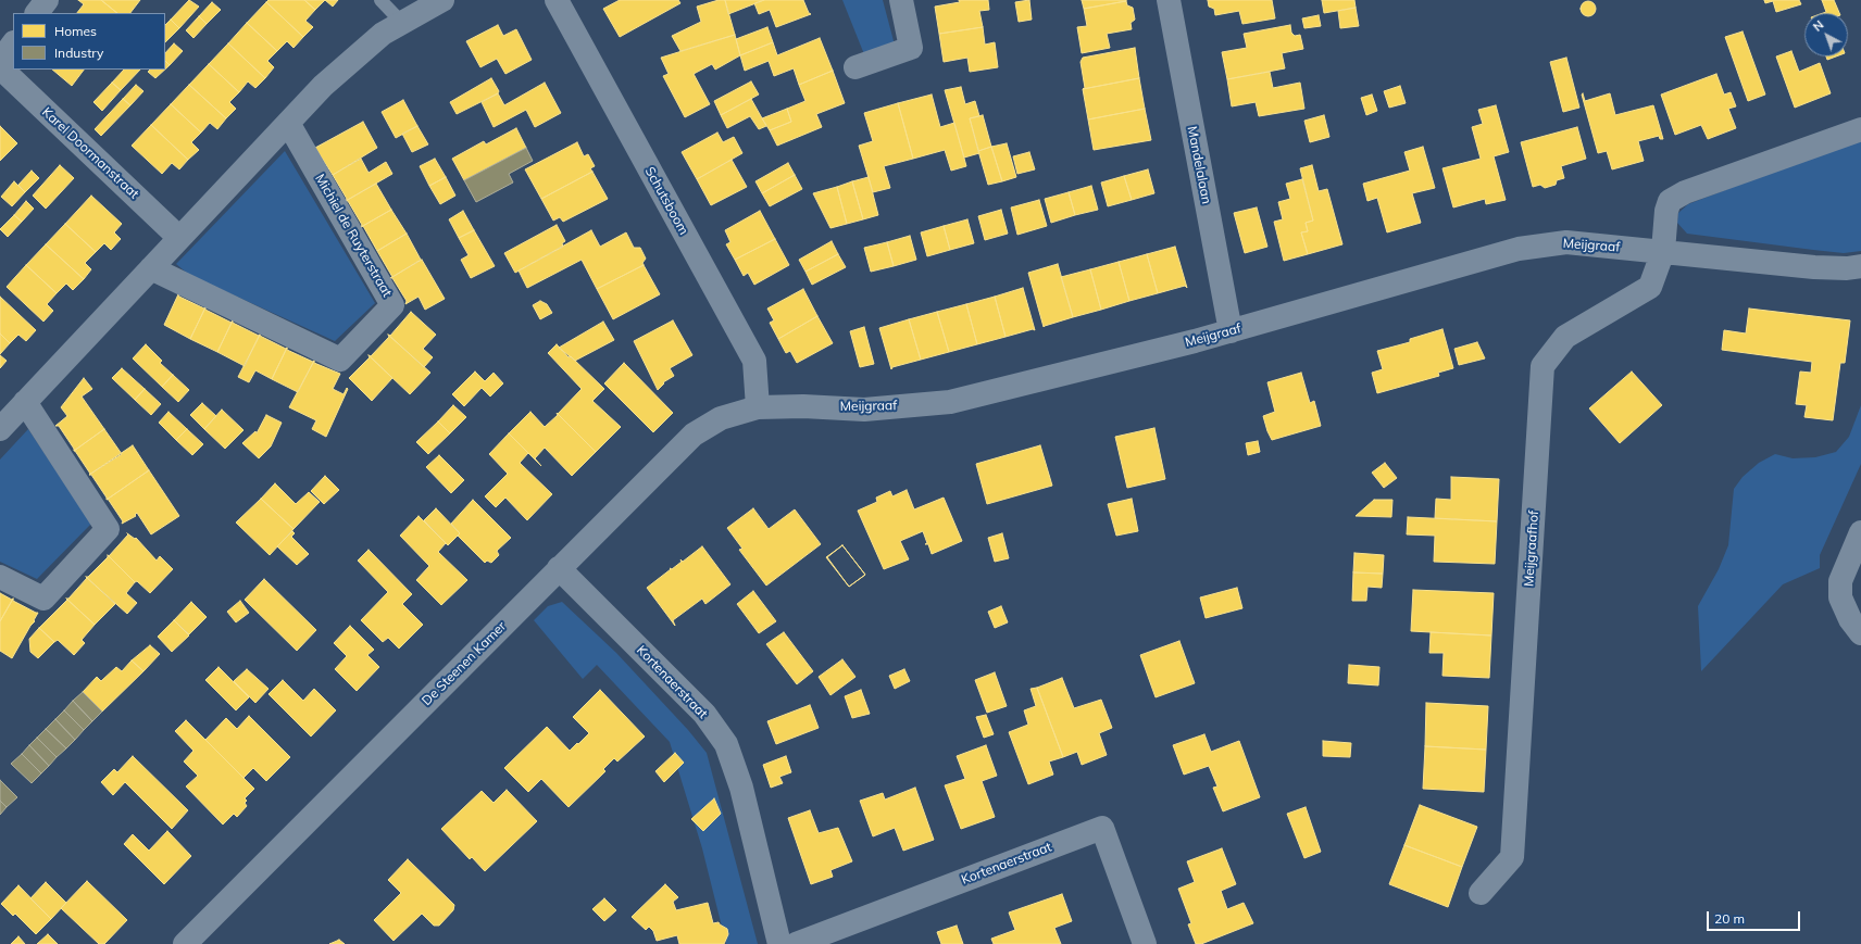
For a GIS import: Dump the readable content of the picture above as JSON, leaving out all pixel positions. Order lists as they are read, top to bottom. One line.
{"streets":{"street":["Karel Doormanstraat","Mandelalaan","Schutsboom","Michiel de Ruyterstraat","Meijgraaf","Meijgraafhof","De Steenen Kamer","Kortenaerstraat"]},"crossings":[["Mandelalaan","Meijgraaf"],["Schutsboom","Meijgraaf"],["Schutsboom","De Steenen Kamer"],["Meijgraaf","Meijgraafhof"],["Meijgraaf","De Steenen Kamer"],["De Steenen Kamer","Kortenaerstraat"]],"legend":["Homes","Industry"],"scale_bar":"20 m","north":"top left"}
